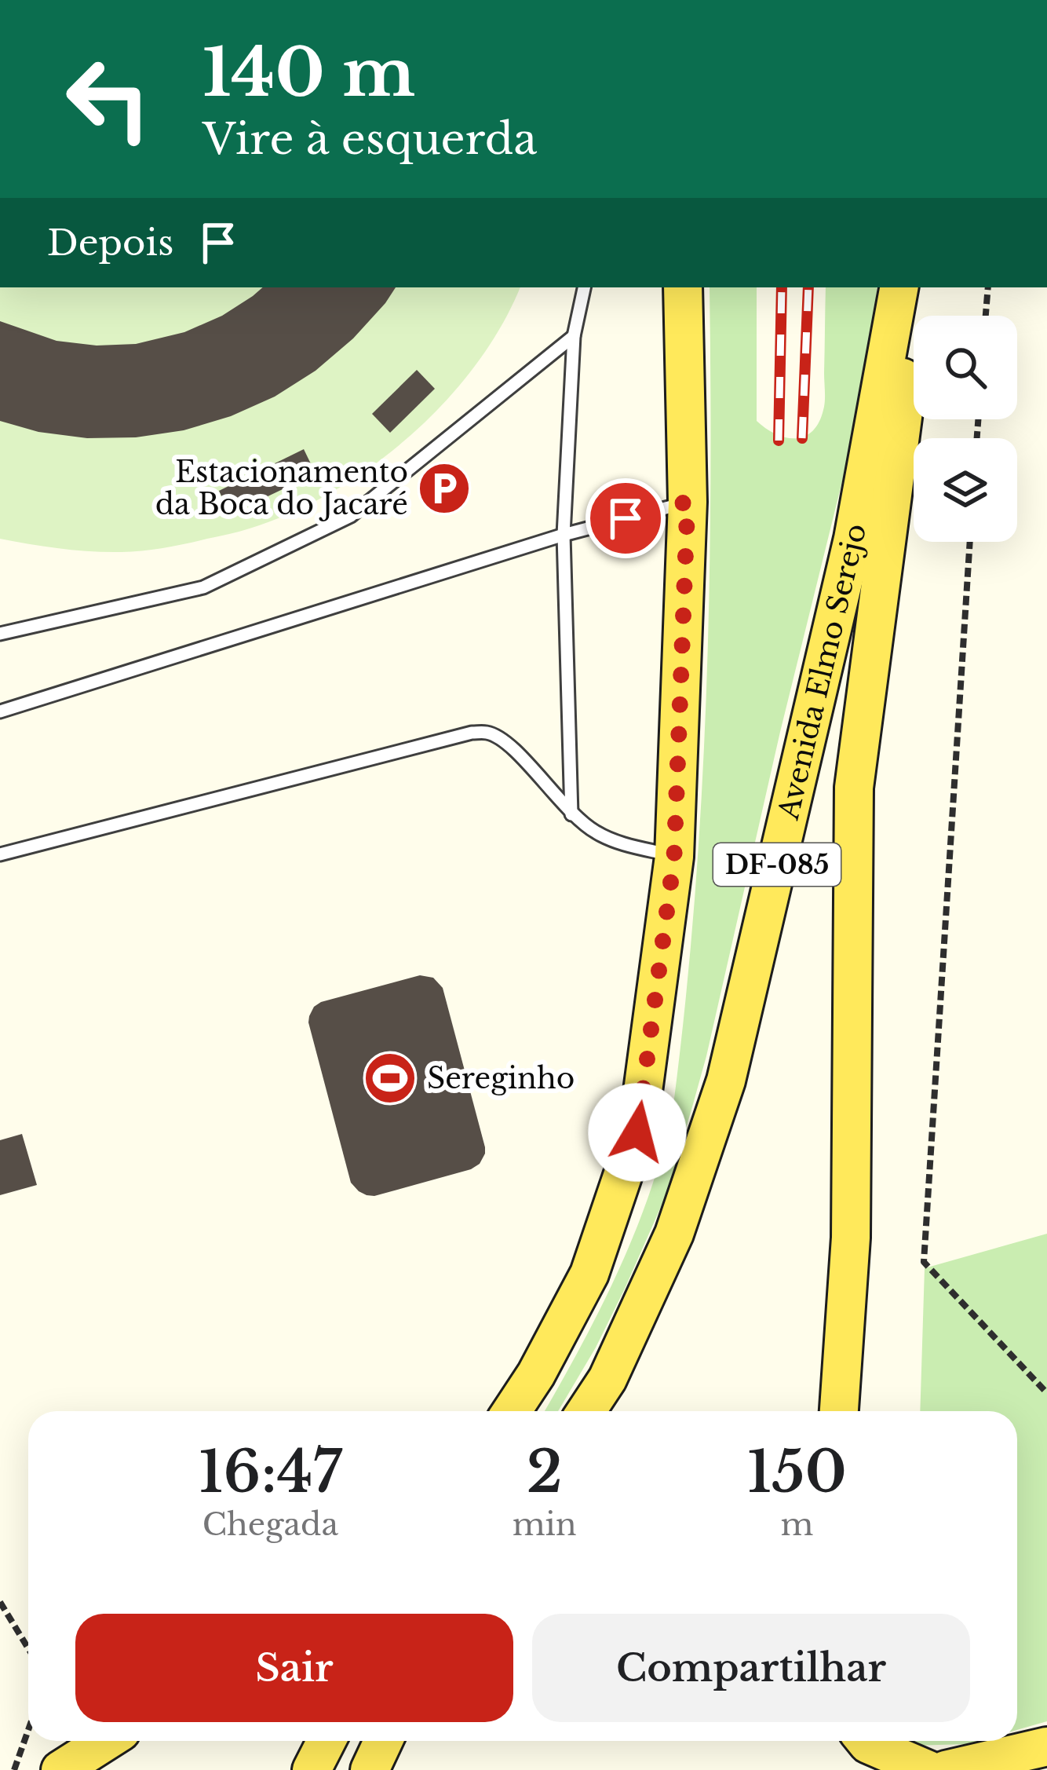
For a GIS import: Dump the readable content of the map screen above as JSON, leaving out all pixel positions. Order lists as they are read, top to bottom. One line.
{"streets":{"main road":["Avenida Elmo Serejo","DF-085"]},"places":{"parking":["Estacionamento da Boca do Jacaré"],"sports":["Sereginho"]},"page":{"turn":["140 m","Vire à esquerda"],"then":"Depois","eta":["16:47","Chegada","2","min","150","m"],"buttons":["Sair","Compartilhar"]}}
